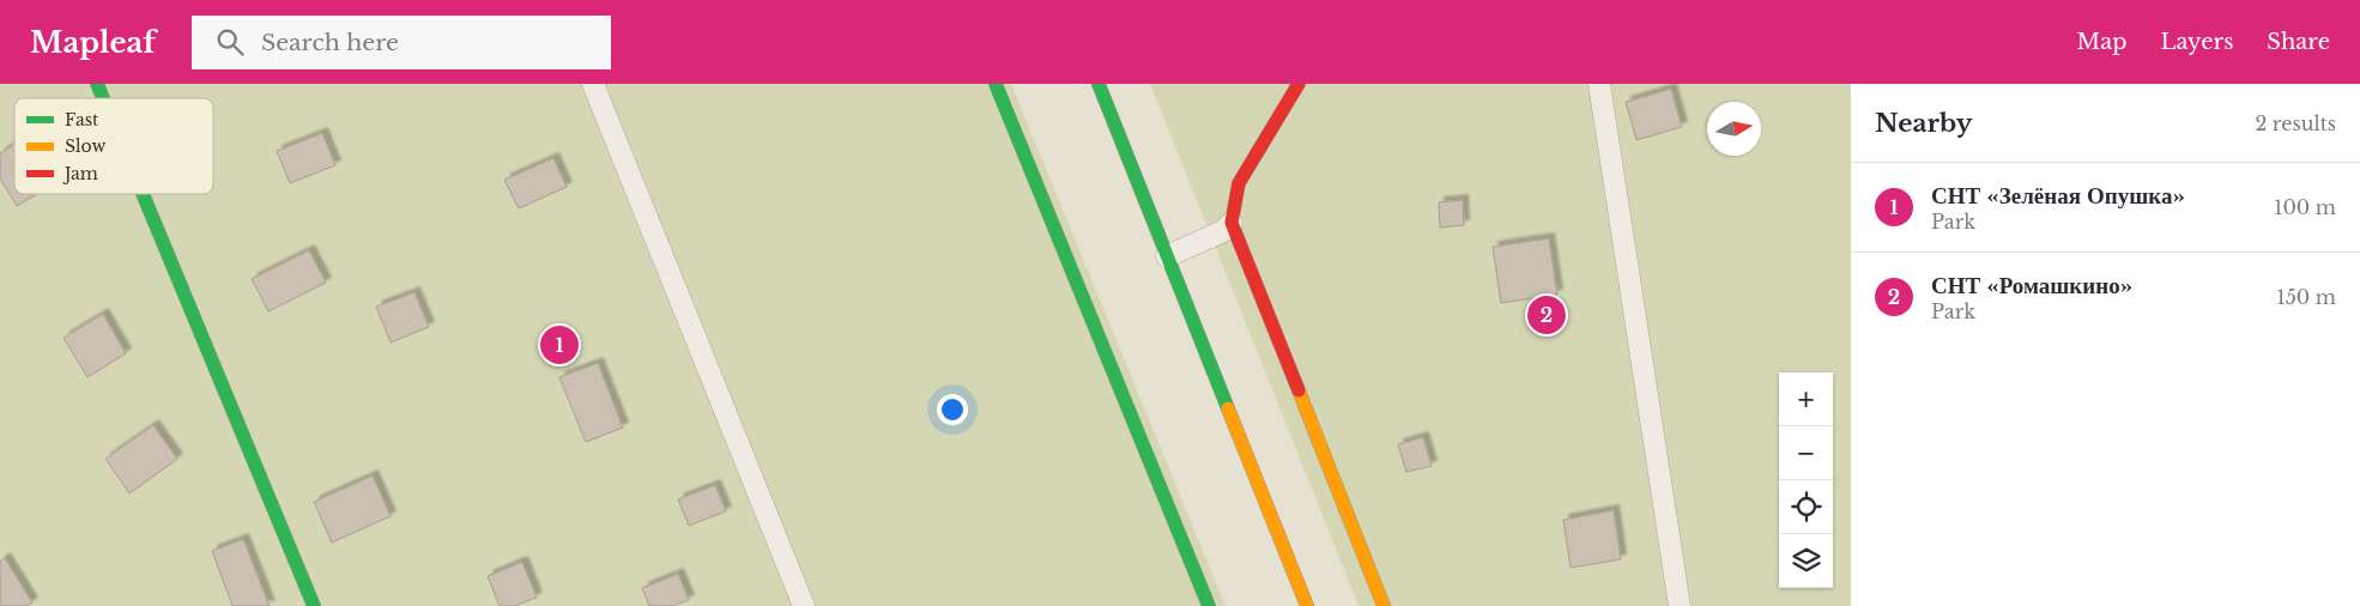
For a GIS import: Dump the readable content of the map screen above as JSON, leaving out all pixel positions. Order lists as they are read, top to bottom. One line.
{"legend":["Fast","Slow","Jam"],"north":"right","page":{"header":"Mapleaf","search":"Search here","nav":["Map","Layers","Share"],"heading":["Nearby","2 results"],"list":[{"mark":"1","name":"СНТ «Зелёная Опушка»","note":"Park","value":"100 m"},{"mark":"2","name":"СНТ «Ромашкино»","note":"Park","value":"150 m"}],"pins":["2","1"],"map_buttons":["+","−"]}}
